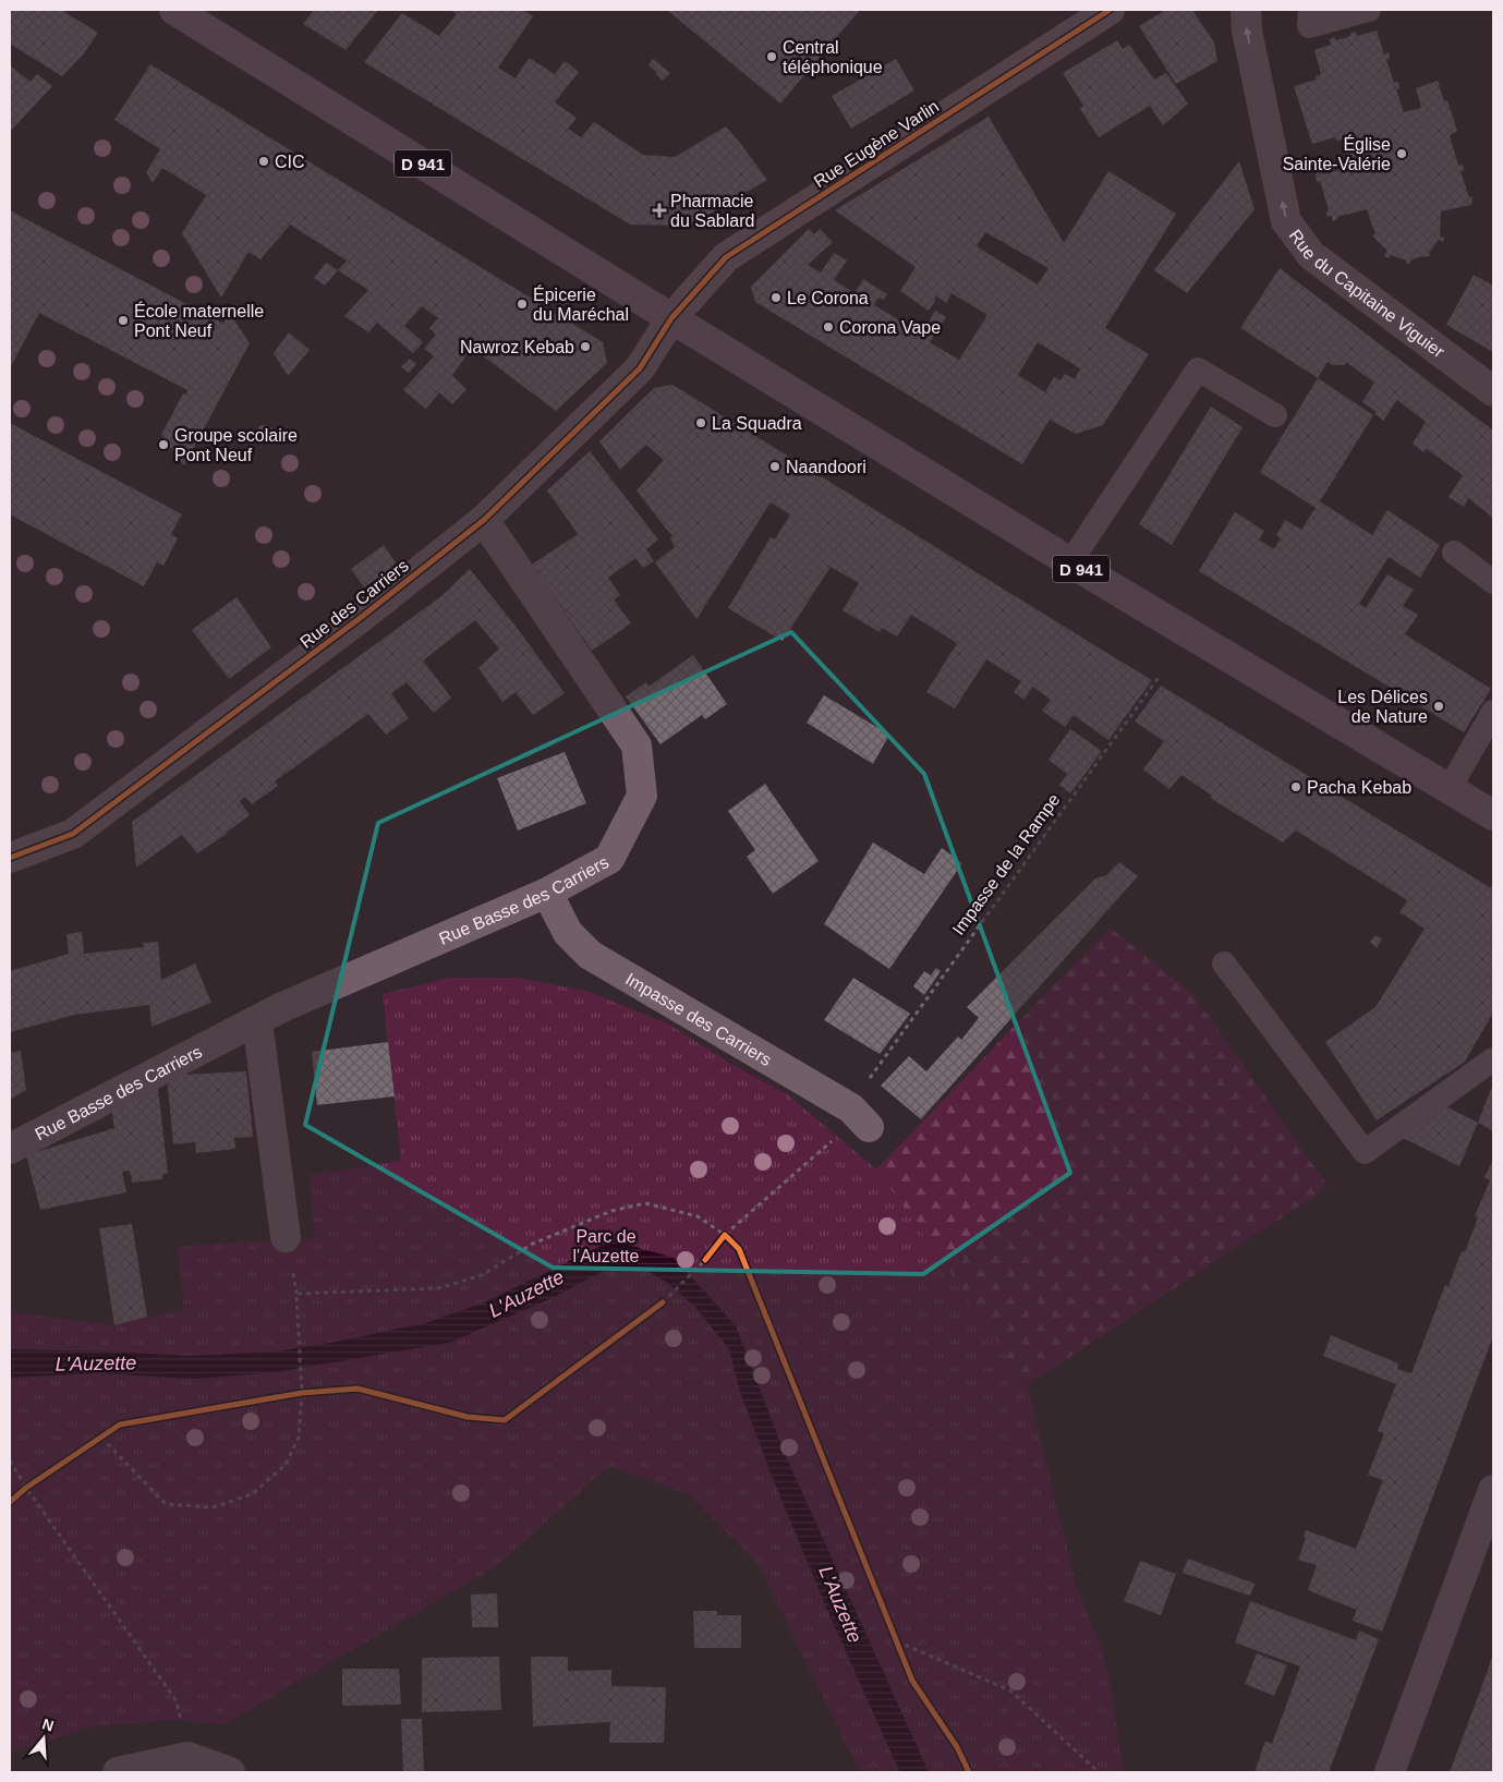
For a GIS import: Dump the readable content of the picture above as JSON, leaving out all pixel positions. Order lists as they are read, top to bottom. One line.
{"streets":{"main road":["D 941"],"street":["Rue Eugène Varlin","Rue du Capitaine Viguier","Rue des Carriers","Rue Basse des Carriers","Impasse des Carriers"],"path":["Impasse de la Rampe"]},"crossings":[["Rue Eugène Varlin","D 941"],["Rue Eugène Varlin","Rue des Carriers"],["D 941","Rue des Carriers"],["Rue des Carriers","Rue Basse des Carriers"],["Rue Basse des Carriers","Impasse des Carriers"]],"one_way":["Rue du Capitaine Viguier"],"water":["L'Auzette"],"parks":["Parc de l'Auzette"],"places":{"other":["Central téléphonique","Église Sainte-Valérie","CIC","Le Corona","Épicerie du Maréchal","École maternelle Pont Neuf","Corona Vape","Nawroz Kebab","La Squadra","Groupe scolaire Pont Neuf","Naandoori","Les Délices de Nature","Pacha Kebab"],"health":["Pharmacie du Sablard"]},"north":"top"}
